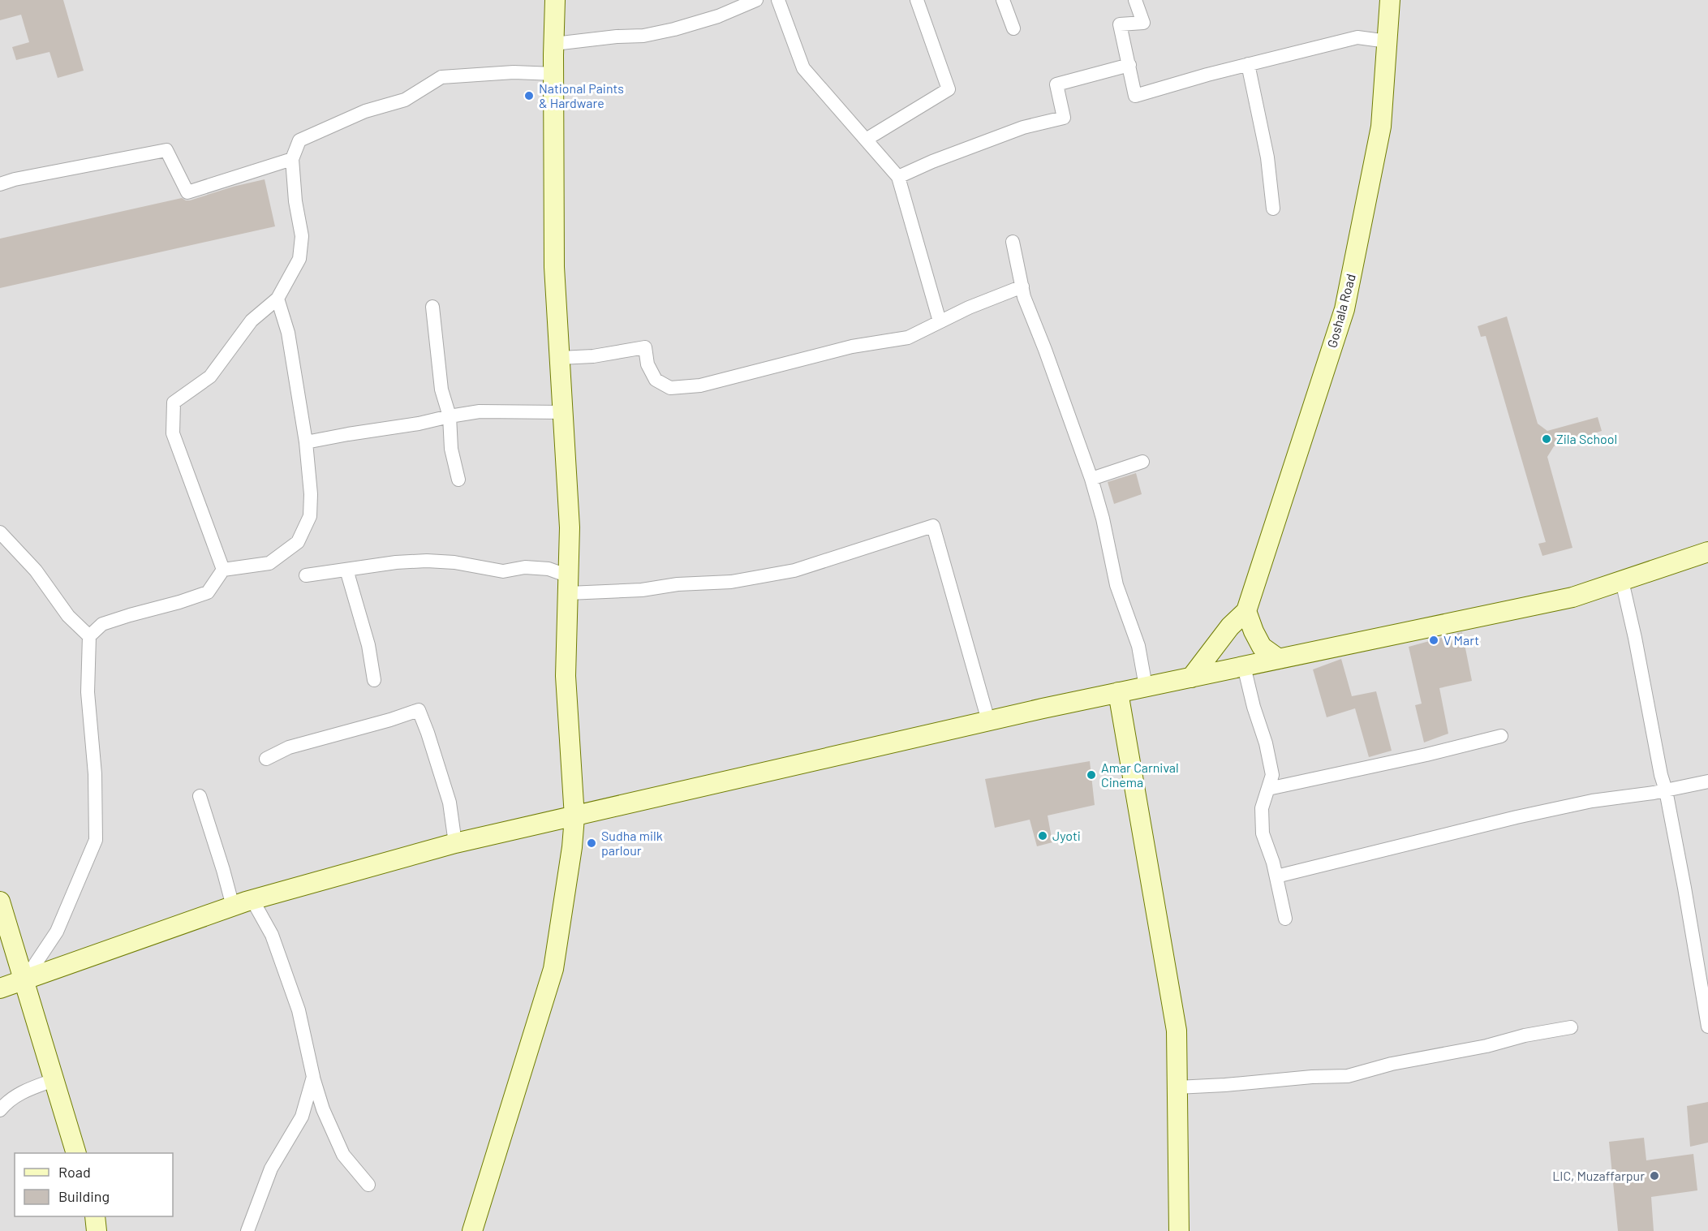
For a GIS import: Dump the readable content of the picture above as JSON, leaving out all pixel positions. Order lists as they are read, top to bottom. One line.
{"streets":{"main road":["Goshala Road"]},"places":["National Paints & Hardware","Zila School","V Mart","Amar Carnival Cinema","Jyoti","Sudha milk parlour","LIC, Muzaffarpur"],"legend":["Road","Building"]}
